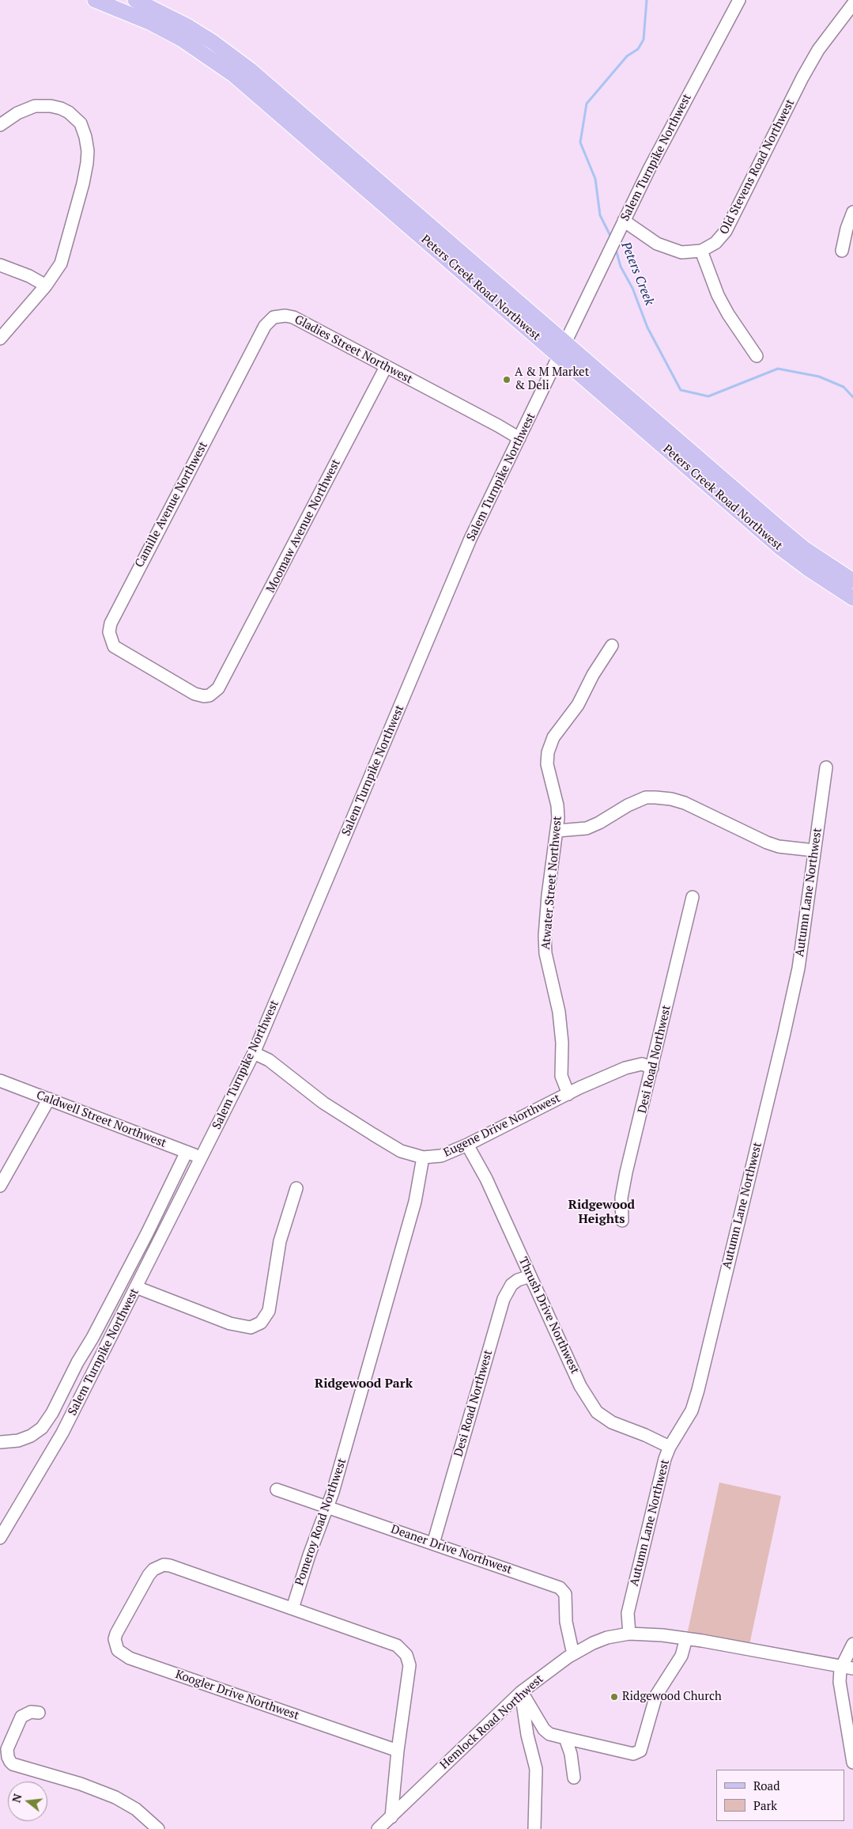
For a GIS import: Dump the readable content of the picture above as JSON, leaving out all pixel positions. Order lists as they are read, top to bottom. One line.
{"streets":{"main road":["Peters Creek Road Northwest"],"street":["Salem Turnpike Northwest","Old Stevens Road Northwest","Gladies Street Northwest","Camille Avenue Northwest","Moomaw Avenue Northwest","Atwater Street Northwest","Autumn Lane Northwest","Desi Road Northwest","Caldwell Street Northwest","Eugene Drive Northwest","Thrush Drive Northwest","Pomeroy Road Northwest","Deaner Drive Northwest","Koogler Drive Northwest","Hemlock Road Northwest"]},"crossings":[["Salem Turnpike Northwest","Peters Creek Road Northwest"],["Salem Turnpike Northwest","Gladies Street Northwest"],["Salem Turnpike Northwest","Caldwell Street Northwest"],["Salem Turnpike Northwest","Eugene Drive Northwest"],["Gladies Street Northwest","Camille Avenue Northwest"],["Gladies Street Northwest","Moomaw Avenue Northwest"],["Camille Avenue Northwest","Moomaw Avenue Northwest"],["Atwater Street Northwest","Eugene Drive Northwest"],["Autumn Lane Northwest","Thrush Drive Northwest"],["Autumn Lane Northwest","Hemlock Road Northwest"],["Desi Road Northwest","Thrush Drive Northwest"],["Desi Road Northwest","Deaner Drive Northwest"],["Eugene Drive Northwest","Thrush Drive Northwest"],["Eugene Drive Northwest","Pomeroy Road Northwest"],["Pomeroy Road Northwest","Deaner Drive Northwest"],["Pomeroy Road Northwest","Koogler Drive Northwest"],["Deaner Drive Northwest","Hemlock Road Northwest"]],"districts":["Ridgewood Heights","Ridgewood Park"],"water":["Peters Creek"],"places":["A & M Market & Deli","Ridgewood Church"],"legend":["Road","Park"],"north":"left"}
